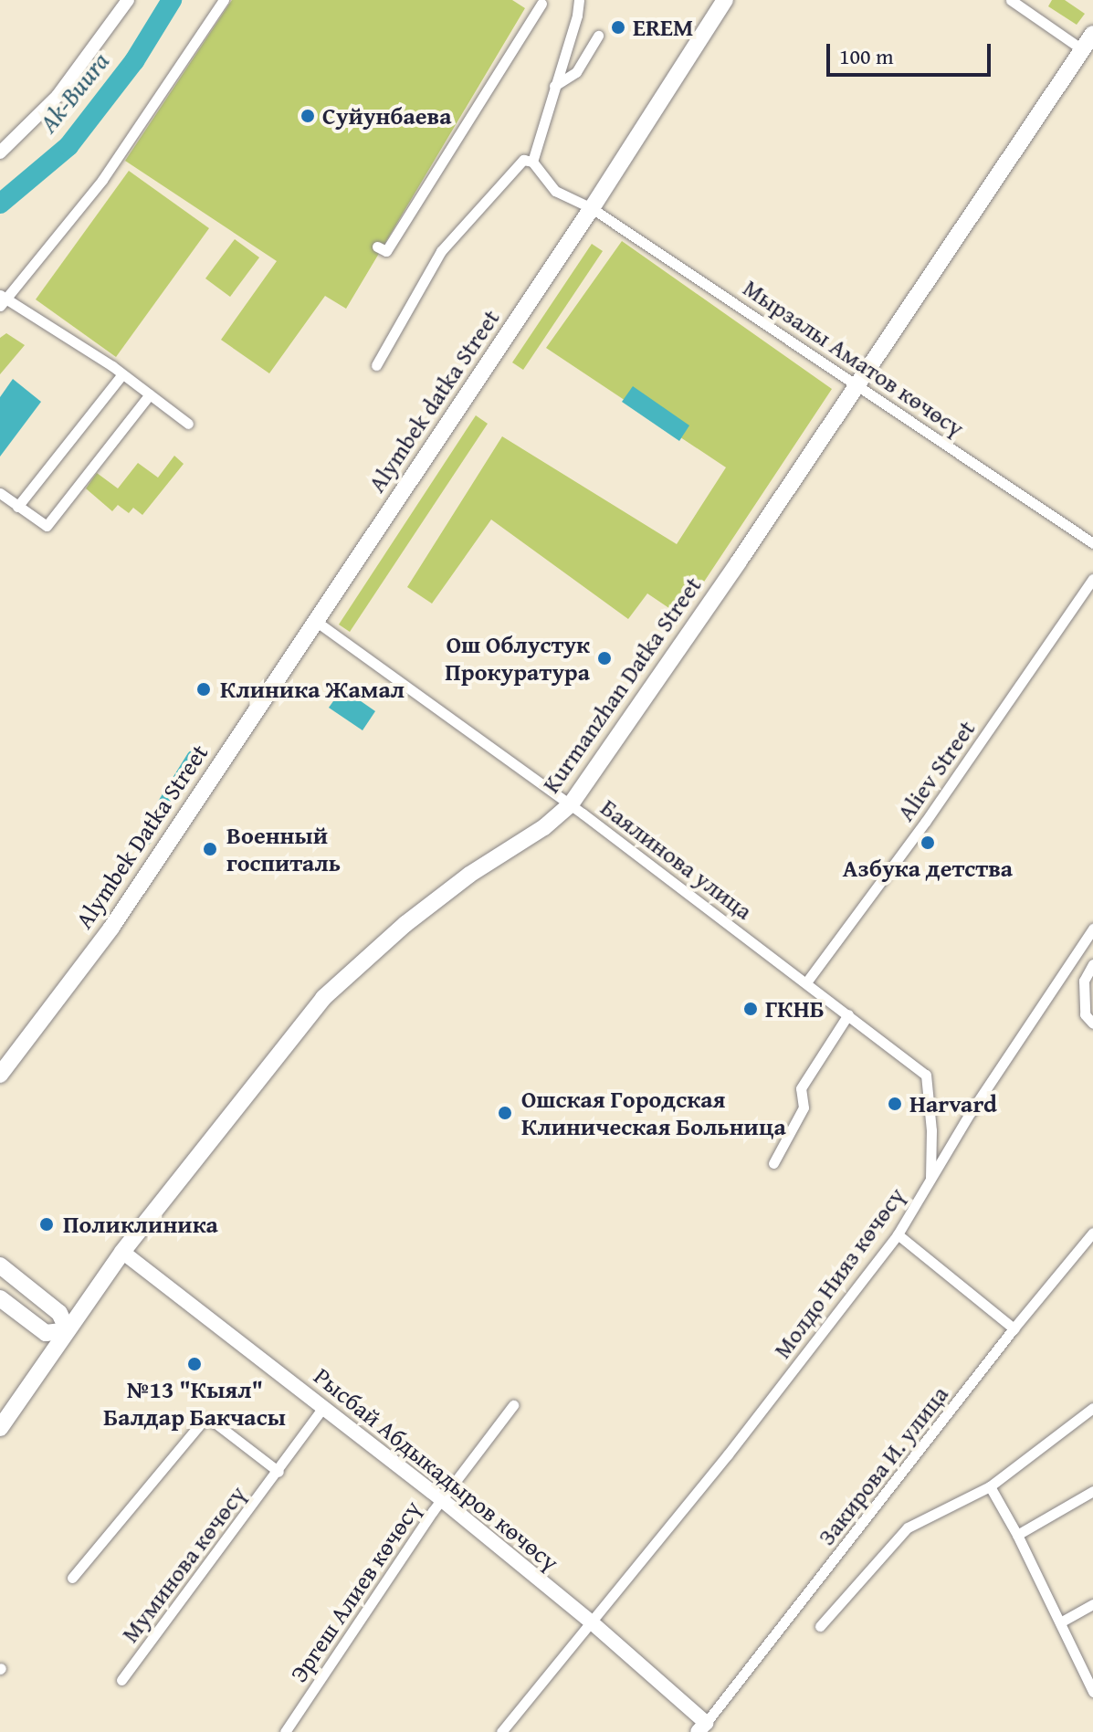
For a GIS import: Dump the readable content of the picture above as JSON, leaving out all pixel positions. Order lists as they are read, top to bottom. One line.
{"streets":{"main road":["Alymbek datka Street","Kurmanzhan Datka Street","Alymbek Datka Street","Рысбай Абдыкадыров көчөсү"],"street":["Мырзалы Аматов көчөсү","Aliev Street","Баялинова улица","Молдо Нияз көчөсү","Закирова И. улица","Муминова көчөсү","Эргеш Алиев көчөсү"]},"crossings":[["Мырзалы Аматов көчөсү","Alymbek datka Street"],["Мырзалы Аматов көчөсү","Kurmanzhan Datka Street"],["Alymbek datka Street","Alymbek Datka Street"],["Alymbek datka Street","Баялинова улица"],["Kurmanzhan Datka Street","Баялинова улица"],["Kurmanzhan Datka Street","Рысбай Абдыкадыров көчөсү"],["Aliev Street","Баялинова улица"],["Alymbek Datka Street","Баялинова улица"],["Баялинова улица","Молдо Нияз көчөсү"],["Молдо Нияз көчөсү","Рысбай Абдыкадыров көчөсү"],["Закирова И. улица","Рысбай Абдыкадыров көчөсү"],["Рысбай Абдыкадыров көчөсү","Муминова көчөсү"],["Рысбай Абдыкадыров көчөсү","Эргеш Алиев көчөсү"]],"water":["Ak-Buura"],"places":["EREM","Суйунбаева","Ош Облустук Прокуратура","Клиника Жамал","Азбука детства","Военный госпиталь","ГКНБ","Harvard","Ошская Городская Клиническая Больница","Поликлиника","№13 \"Кыял\" Балдар Бакчасы"],"scale_bar":"100 m"}
